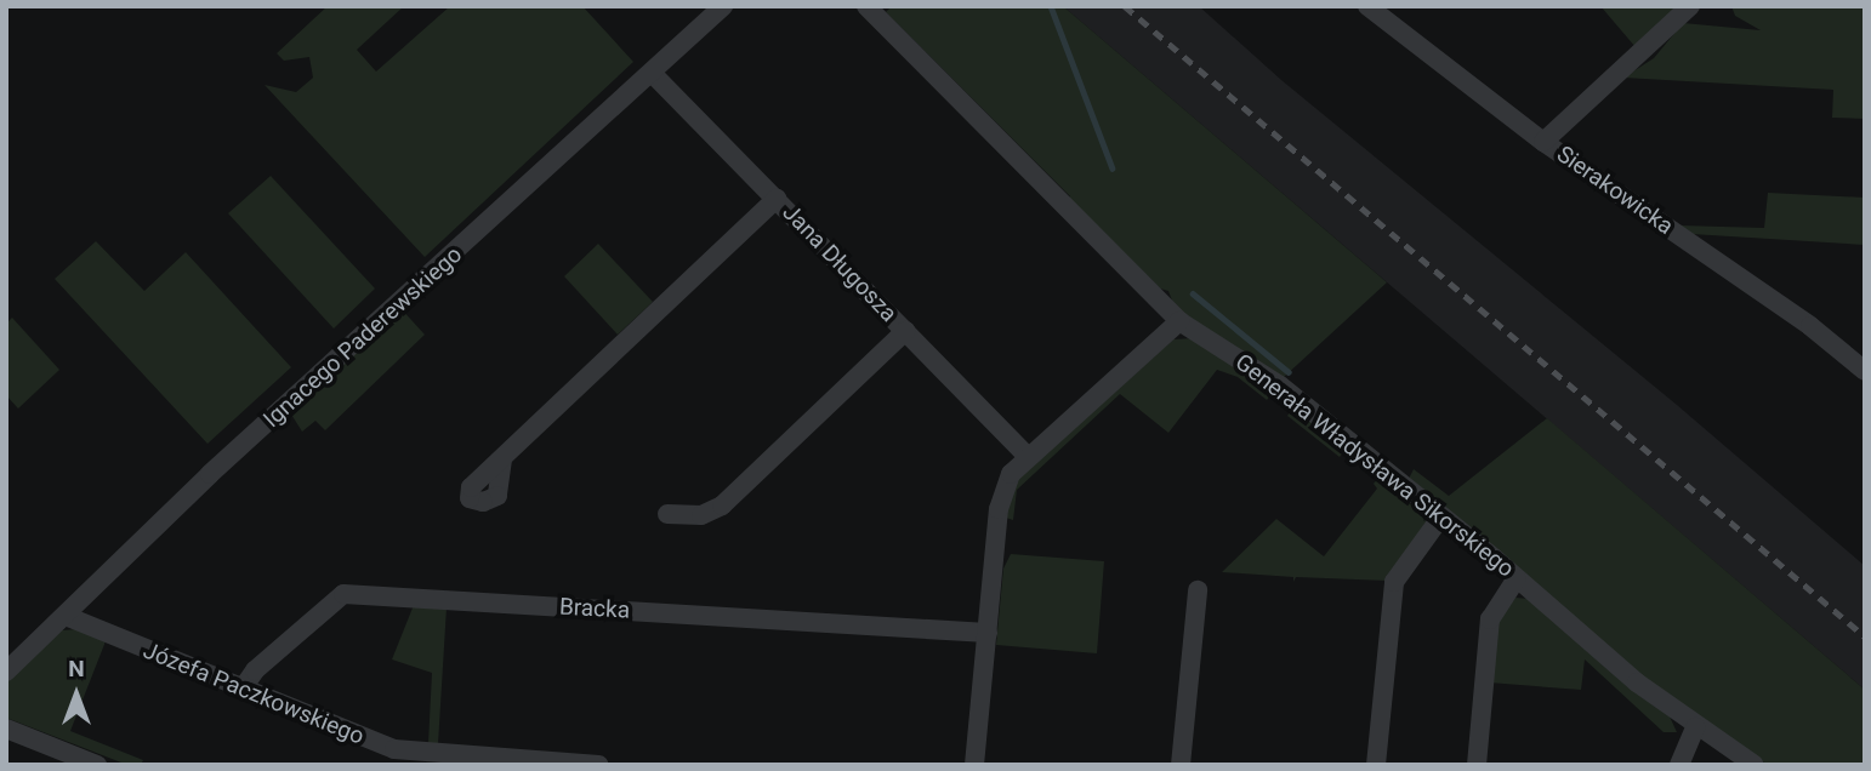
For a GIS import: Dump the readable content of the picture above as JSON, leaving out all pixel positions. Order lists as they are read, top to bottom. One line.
{"streets":{"street":["Sierakowicka","Jana Długosza","Ignacego Paderewskiego","Generała Władysława Sikorskiego","Bracka","Józefa Paczkowskiego"]},"crossings":[["Jana Długosza","Ignacego Paderewskiego"],["Ignacego Paderewskiego","Józefa Paczkowskiego"],["Bracka","Józefa Paczkowskiego"]],"north":"top"}
